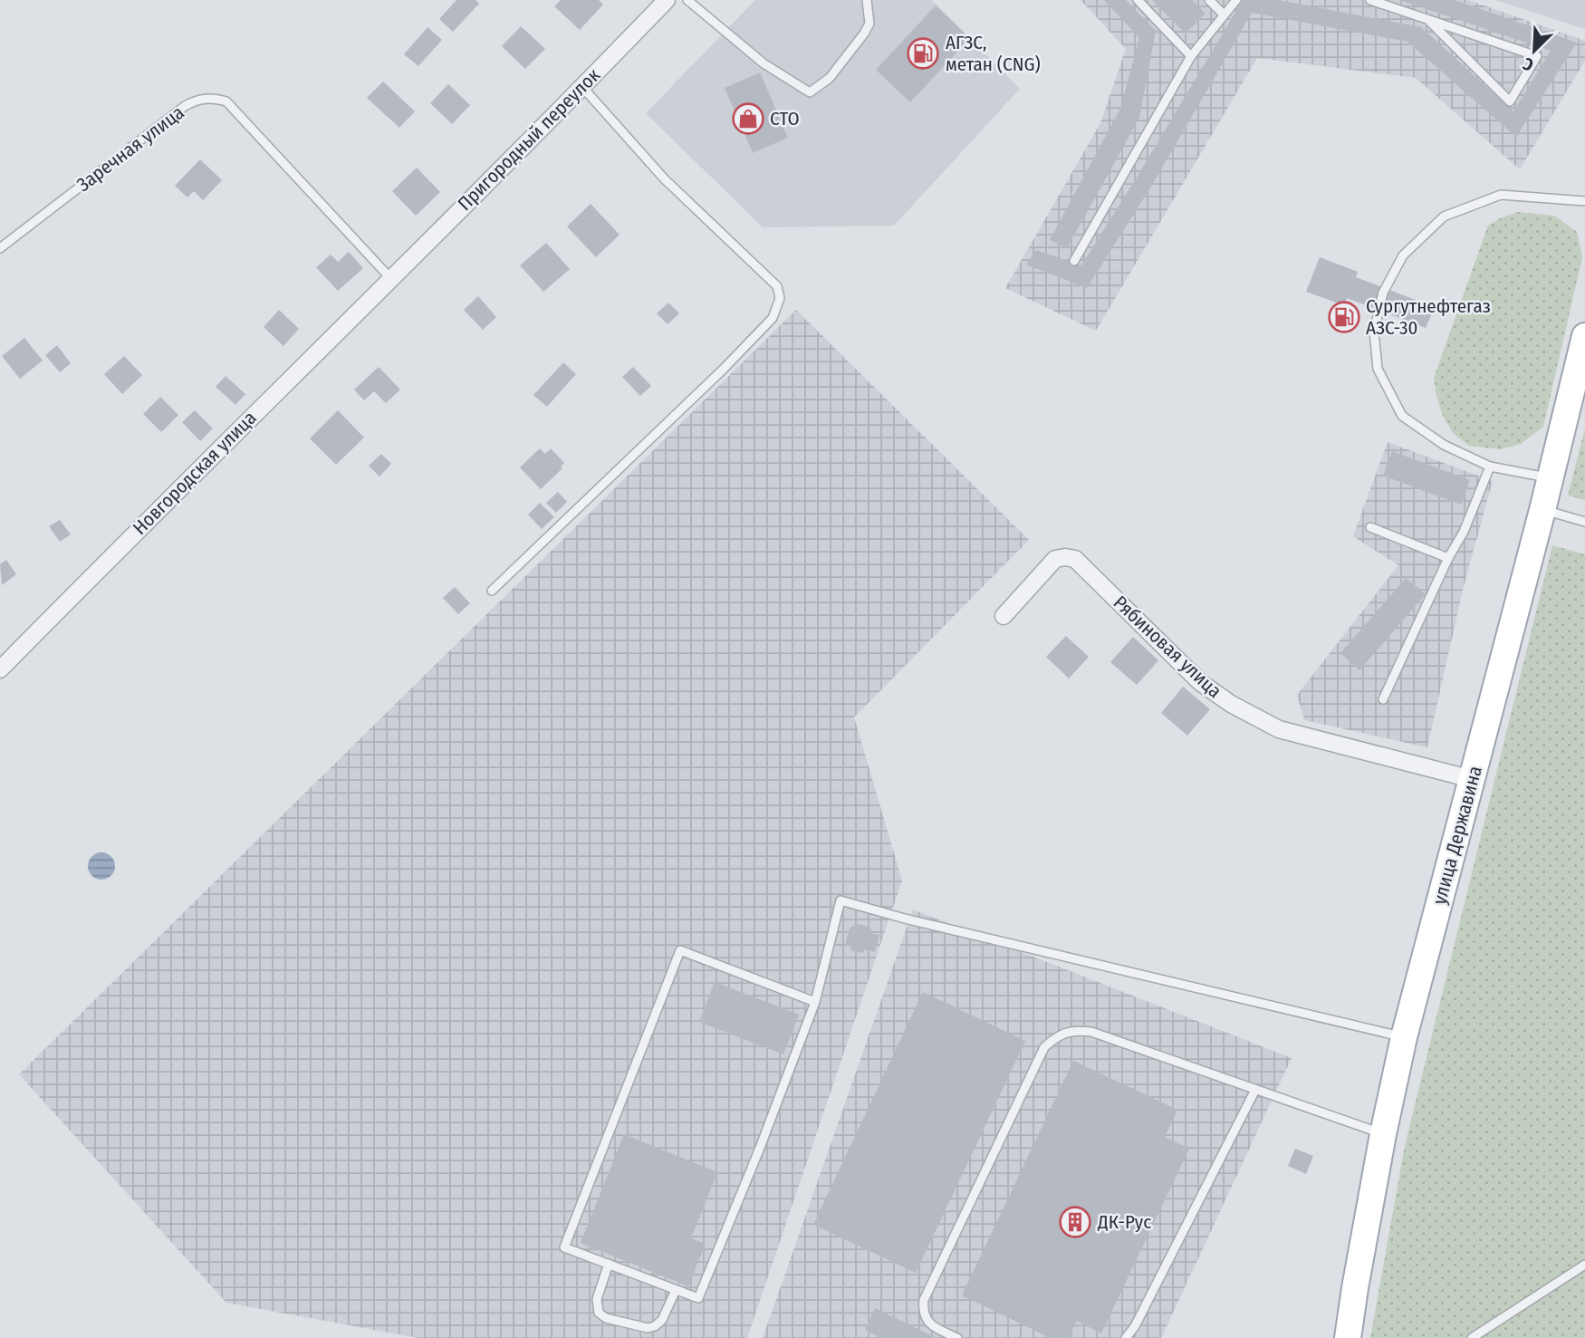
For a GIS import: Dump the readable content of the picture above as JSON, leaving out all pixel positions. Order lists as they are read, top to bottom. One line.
{"streets":{"main road":["улица Державина"],"street":["Пригородный переулок","Новгородская улица","Рябиновая улица"],"lane":["Заречная улица"]},"crossings":[["Пригородный переулок","Заречная улица"],["Пригородный переулок","Новгородская улица"],["Заречная улица","Новгородская улица"],["Рябиновая улица","улица Державина"]],"places":{"fuel station":["АГЗС, метан (CNG)","Сургутнефтегаз АЗС-30"],"shop":["СТО"],"building":["ДК-Рус"]},"north":"bottom left"}
